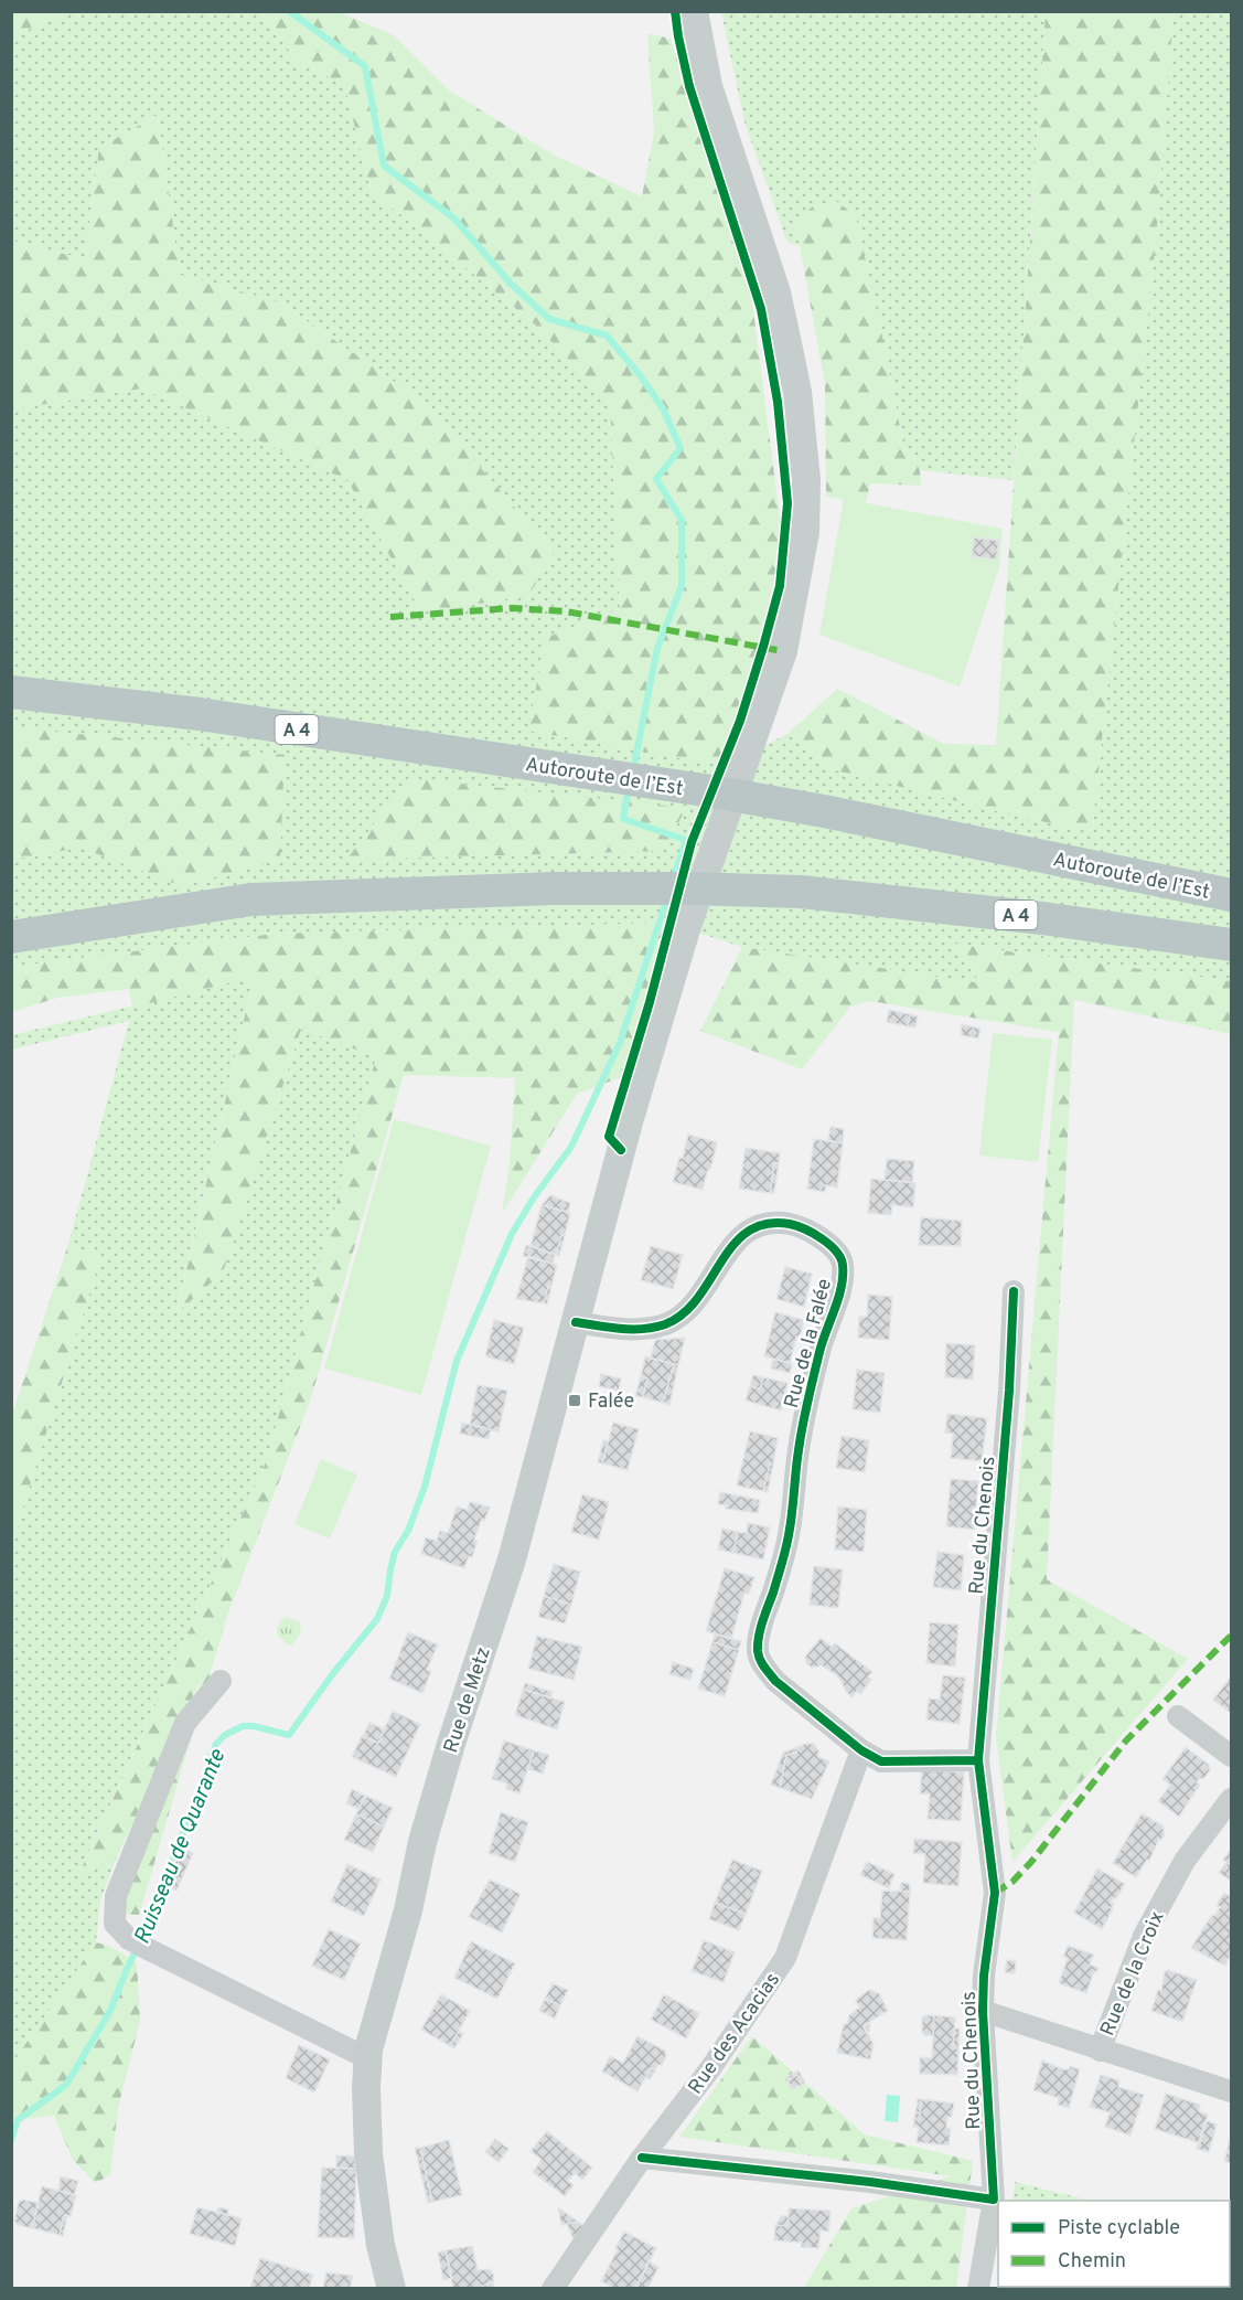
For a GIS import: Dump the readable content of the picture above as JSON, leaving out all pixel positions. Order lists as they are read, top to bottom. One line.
{"streets":{"highway":["A 4","Autoroute de l’Est"],"main road":["Rue de Metz"],"street":["Rue de la Falée","Rue du Chenois","Rue de la Croix","Rue des Acacias"]},"crossings":[["Rue de la Falée","Rue du Chenois"],["Rue de la Falée","Rue de Metz"],["Rue de la Falée","Rue des Acacias"]],"water":["Ruisseau de Quarante"],"places":{"transit":["Falée"]},"legend":["Piste cyclable","Chemin"]}
